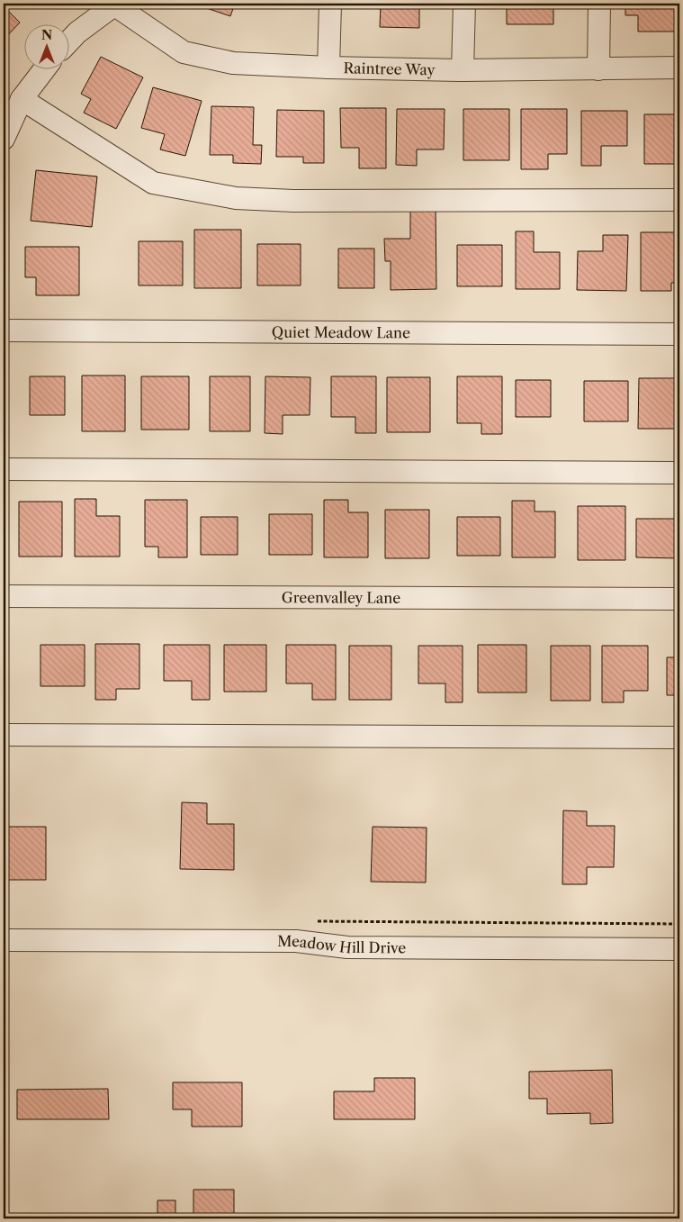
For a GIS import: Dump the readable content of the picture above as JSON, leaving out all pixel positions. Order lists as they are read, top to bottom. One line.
{"streets":{"street":["Raintree Way","Quiet Meadow Lane","Greenvalley Lane","Meadow Hill Drive"]},"north":"top"}
